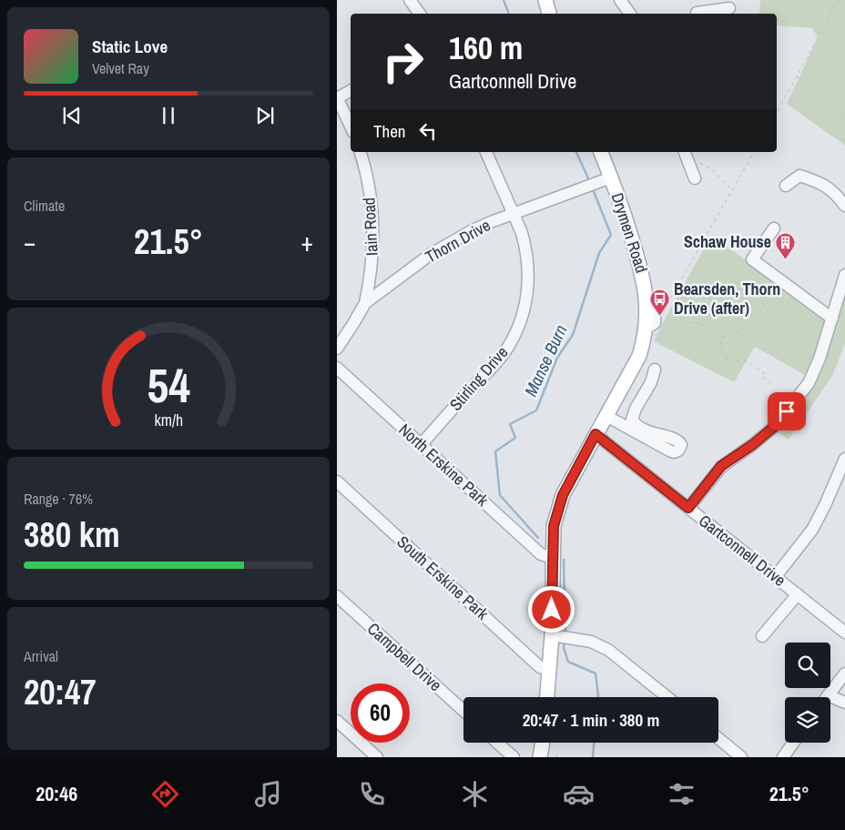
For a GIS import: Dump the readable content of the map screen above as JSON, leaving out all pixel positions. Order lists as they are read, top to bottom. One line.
{"streets":{"main road":["Drymen Road"],"street":["Iain Road","Thorn Drive","Stirling Drive","North Erskine Park","Gartconnell Drive","South Erskine Park","Campbell Drive"]},"crossings":[["Iain Road","Thorn Drive"],["Drymen Road","Thorn Drive"],["Drymen Road","North Erskine Park"],["Drymen Road","Gartconnell Drive"],["Drymen Road","South Erskine Park"],["Thorn Drive","Stirling Drive"],["Stirling Drive","North Erskine Park"]],"water":["Manse Burn"],"places":{"building":["Schaw House"],"bus stop":["Bearsden, Thorn Drive (after)"]},"page":{"turn":["160 m","Gartconnell Drive"],"song":["Static Love","Velvet Ray"],"then":"Then","tile":["Climate",["Range · 76%","380 km"],["Arrival","20:47"]],"heat":["−","21.5°","+"],"limit":"60","trip":"20:47 · 1 min · 380 m","tabs":["20:46","21.5°"],"gauge":["54","km/h"]}}
